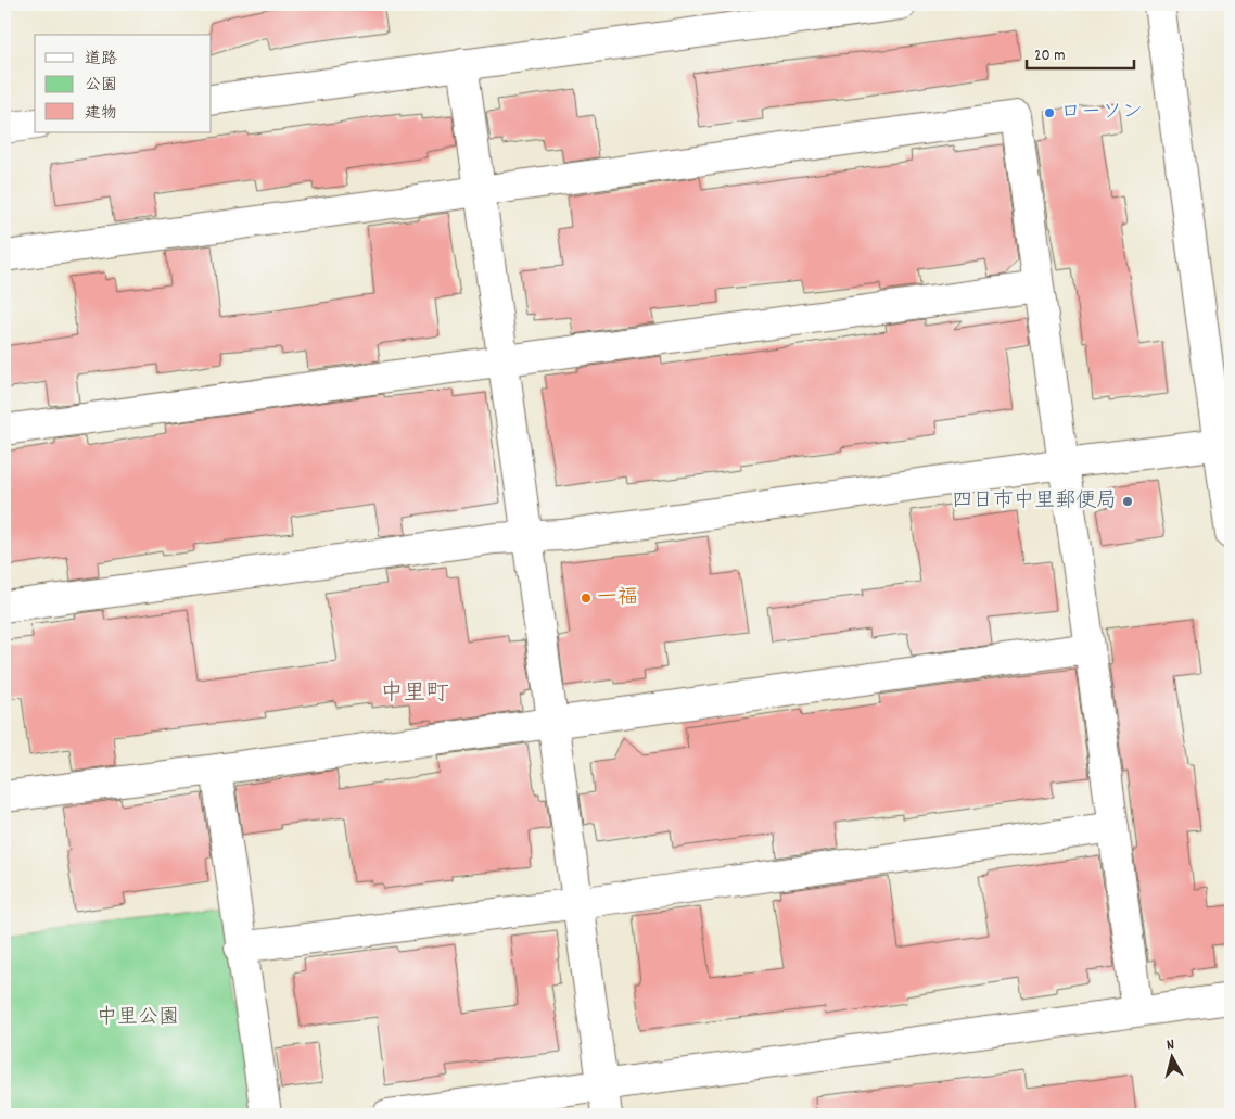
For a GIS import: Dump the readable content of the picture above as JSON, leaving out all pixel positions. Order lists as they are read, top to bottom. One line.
{"districts":["中里町"],"parks":["中里公園"],"places":["ローソン","四日市中里郵便局","一福"],"legend":["道路","公園","建物"],"scale_bar":"20 m","north":"top"}
